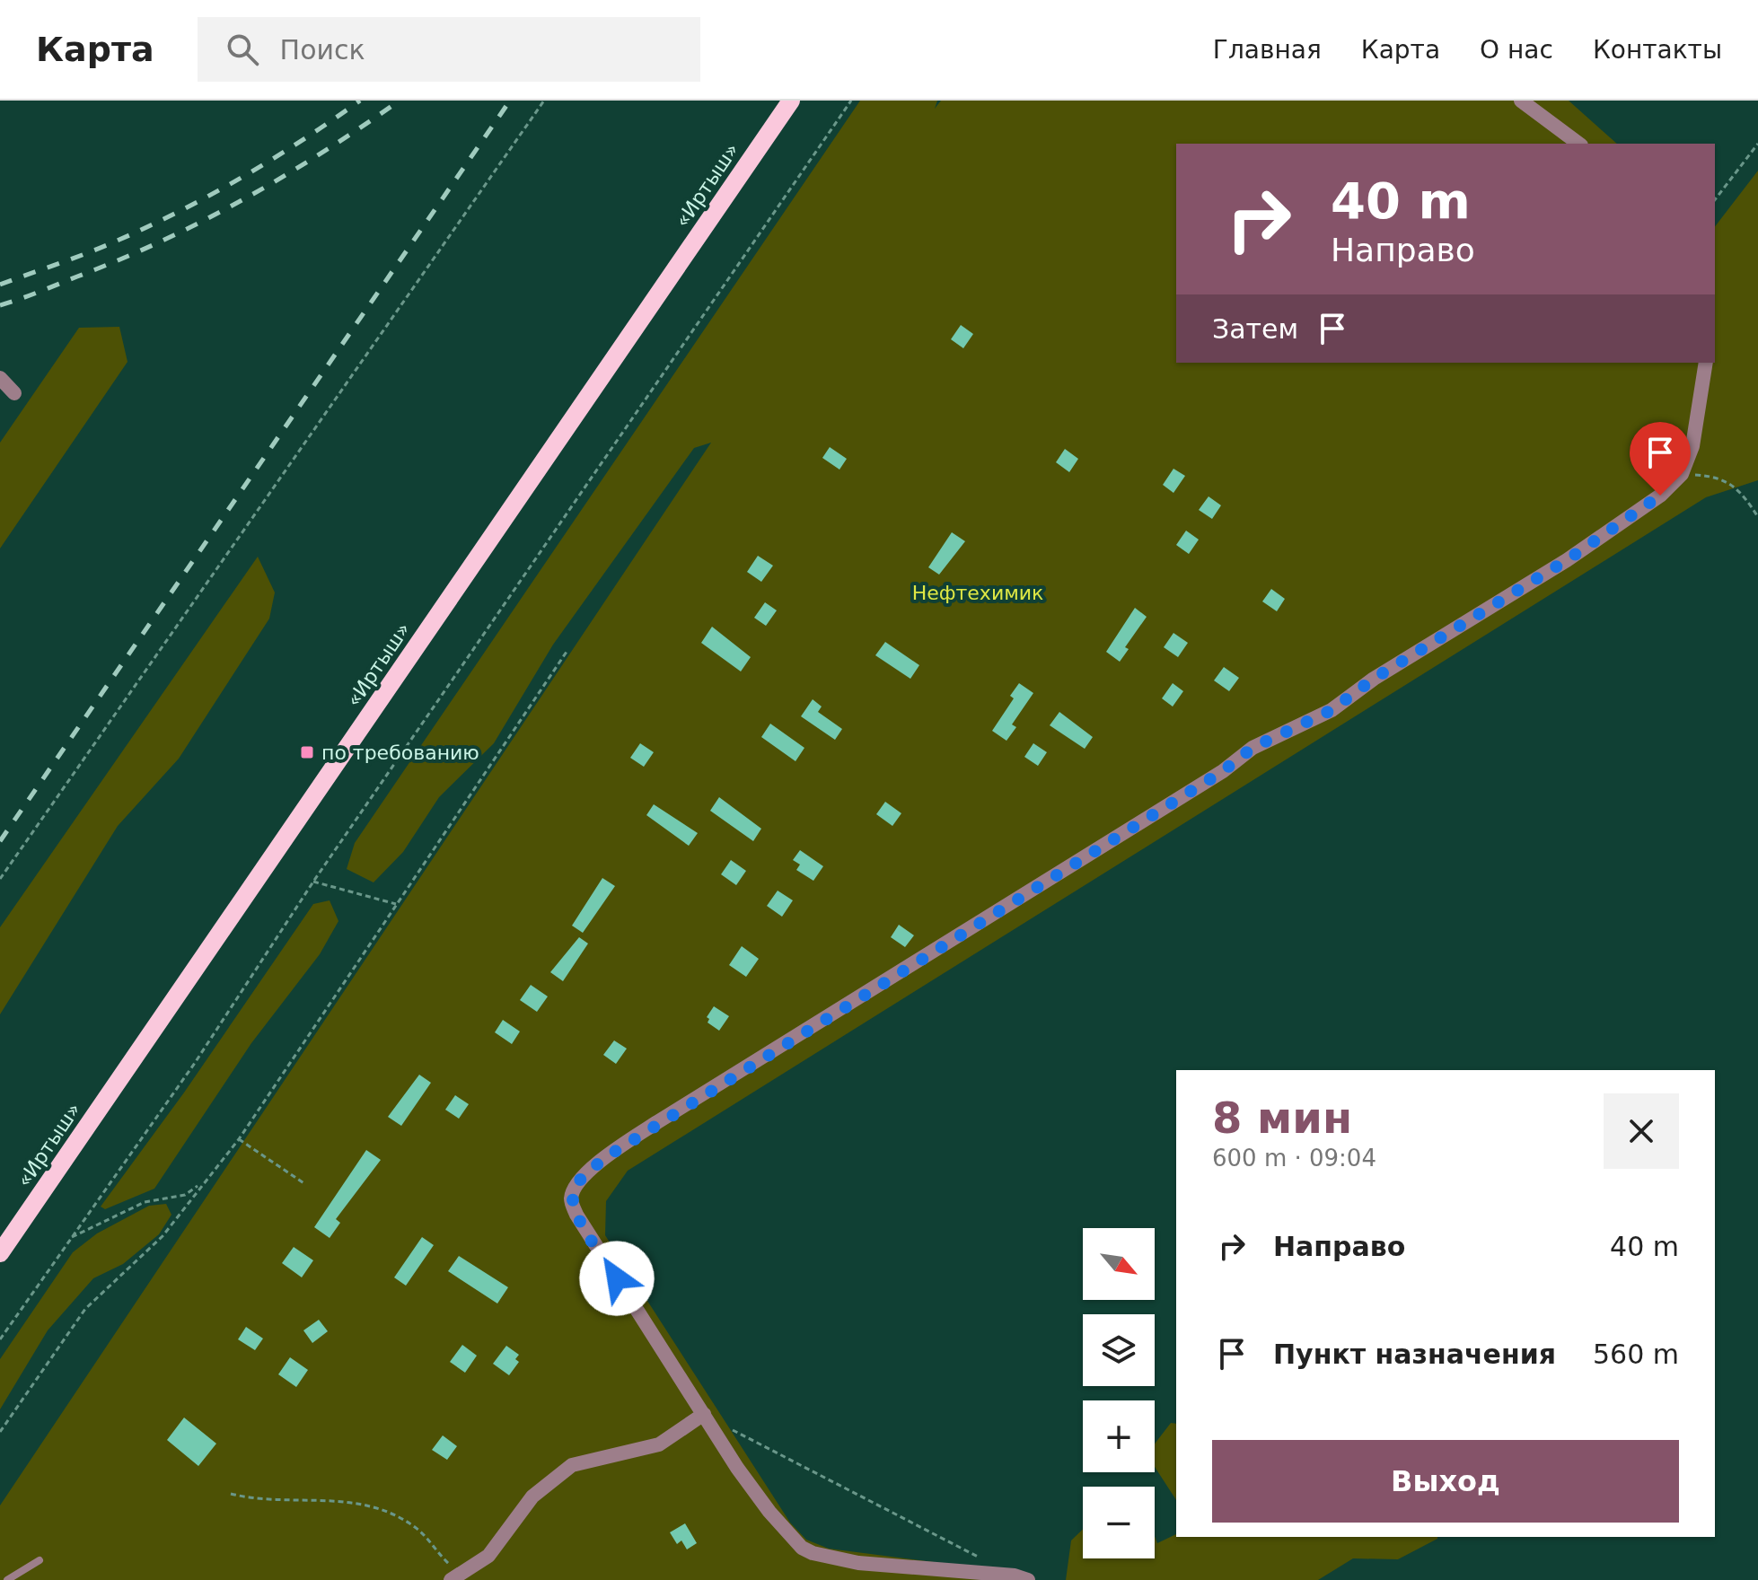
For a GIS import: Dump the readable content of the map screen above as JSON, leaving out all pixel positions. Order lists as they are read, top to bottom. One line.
{"streets":{"main road":["«Иртыш»"]},"parks":["Нефтехимик"],"places":{"transit":["по требованию"]},"north":"bottom right","page":{"header":"Карта","search":"Поиск","nav":["Главная","Карта","О нас","Контакты"],"turn":["40 m","Направо"],"then":"Затем","heading":["8 мин","600 m · 09:04"],"list":[{"name":"Направо","value":"40 m"},{"name":"Пункт назначения","value":"560 m"}],"map_buttons":["+","−"],"buttons":"Выход"}}
